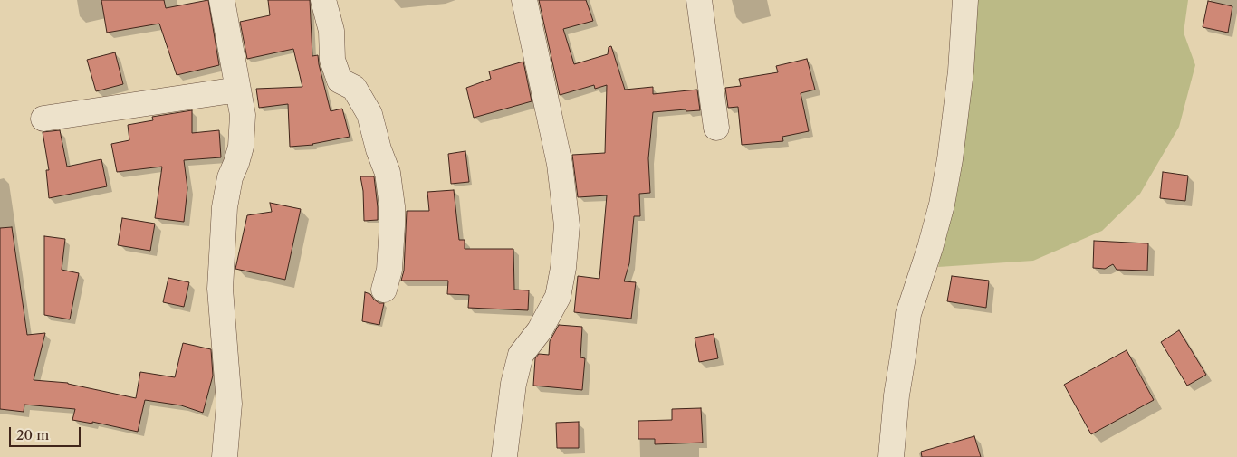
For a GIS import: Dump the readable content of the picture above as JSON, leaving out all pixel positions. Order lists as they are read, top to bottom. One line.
{"scale_bar":"20 m"}
